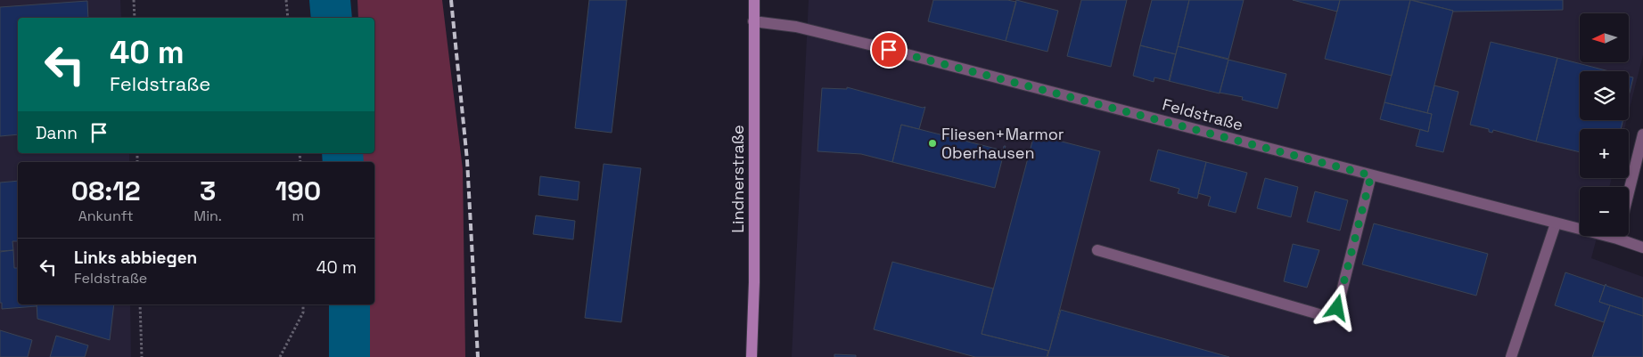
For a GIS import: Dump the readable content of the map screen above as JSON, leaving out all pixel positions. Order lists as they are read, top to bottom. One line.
{"streets":{"street":["Feldstraße","Lindnerstraße"]},"crossings":[["Feldstraße","Lindnerstraße"]],"places":["Fliesen+Marmor Oberhausen"],"north":"left","page":{"map_buttons":["+","−"],"turn":["40 m","Feldstraße"],"then":"Dann","eta":["08:12","Ankunft","3","Min.","190","m"],"list":[{"name":"Links abbiegen","note":"Feldstraße","value":"40 m"}]}}
